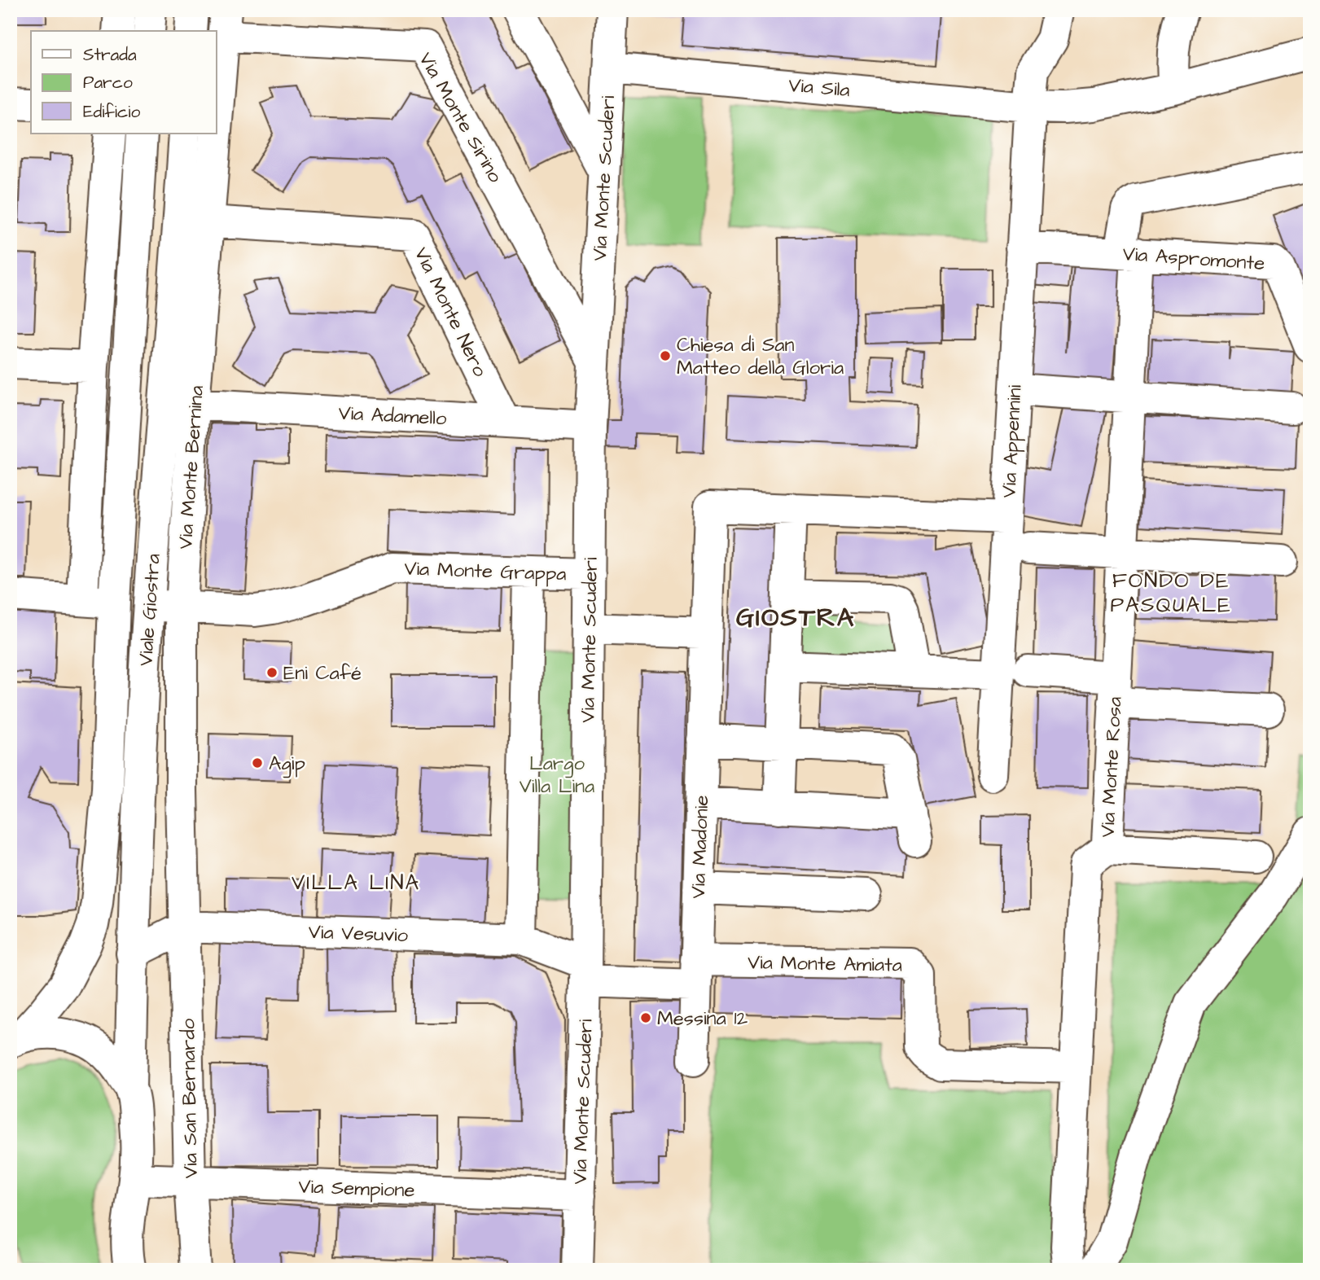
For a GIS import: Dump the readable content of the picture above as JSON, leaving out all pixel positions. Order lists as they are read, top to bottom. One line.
{"streets":{"street":["Via Sila","Via Monte Sirino","Via Monte Scuderi","Via Aspromonte","Via Monte Nero","Via Adamello","Via Appennini","Via Monte Bernina","Via Monte Grappa","Viale Giostra","Via Monte Rosa","Via Madonie","Via Vesuvio","Via Monte Amiata","Via San Bernardo","Via Sempione"]},"crossings":[["Via Sila","Via Monte Scuderi"],["Via Sila","Via Appennini"],["Via Monte Sirino","Via Monte Scuderi"],["Via Monte Sirino","Via Monte Bernina"],["Via Monte Scuderi","Via Adamello"],["Via Monte Scuderi","Via Monte Grappa"],["Via Monte Scuderi","Via Vesuvio"],["Via Monte Scuderi","Via Monte Amiata"],["Via Monte Scuderi","Via Sempione"],["Via Aspromonte","Via Appennini"],["Via Aspromonte","Via Monte Rosa"],["Via Monte Nero","Via Adamello"],["Via Monte Nero","Via Monte Bernina"],["Via Adamello","Via Monte Bernina"],["Via Monte Bernina","Via Monte Grappa"],["Via Monte Bernina","Via Vesuvio"],["Via Monte Bernina","Via San Bernardo"],["Via Monte Grappa","Viale Giostra"],["Viale Giostra","Via Vesuvio"],["Via Monte Rosa","Via Monte Amiata"],["Via Madonie","Via Monte Amiata"],["Via Vesuvio","Via Monte Amiata"],["Via Vesuvio","Via San Bernardo"],["Via San Bernardo","Via Sempione"]],"districts":["FONDO DE PASQUALE","GIOSTRA","VILLA LINA"],"parks":["Largo Villa Lina"],"places":["Chiesa di San Matteo della Gloria","Eni Café","Agip","Messina 12"],"legend":["Strada","Parco","Edificio"]}
